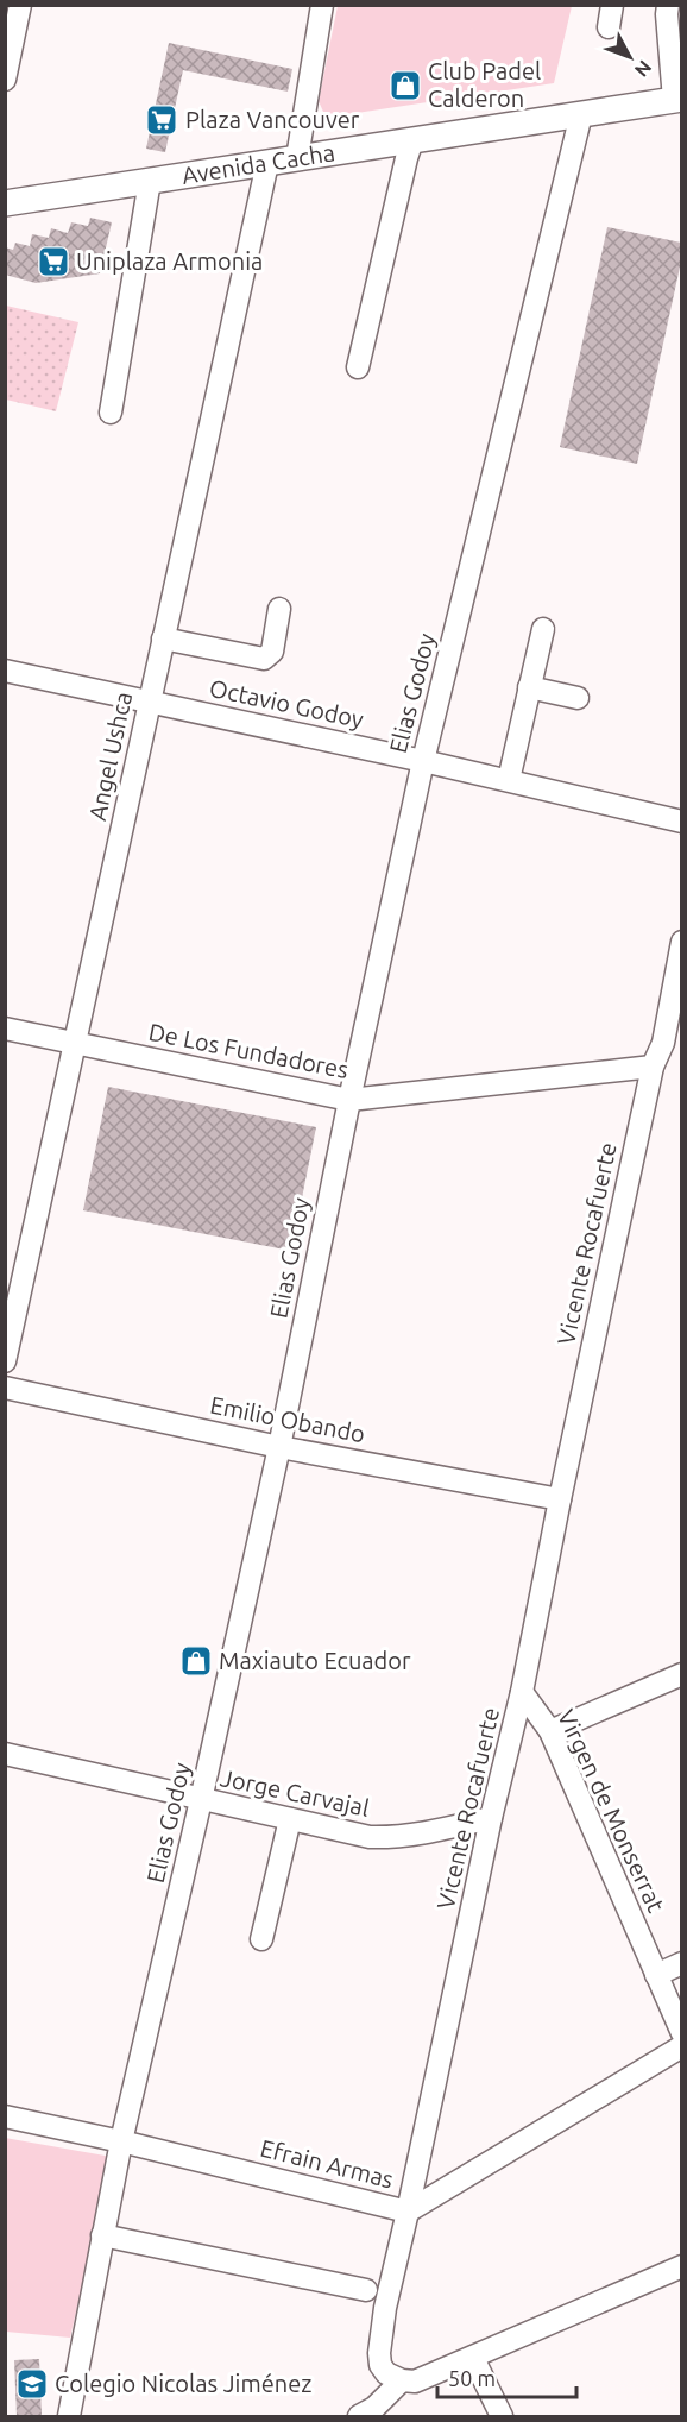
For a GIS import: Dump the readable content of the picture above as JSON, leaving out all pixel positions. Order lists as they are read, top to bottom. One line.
{"streets":{"street":["Avenida Cacha","Elias Godoy","Octavio Godoy","Angel Ushca","De Los Fundadores","Vicente Rocafuerte","Emilio Obando","Jorge Carvajal","Virgen de Monserrat","Efrain Armas"]},"crossings":[["Avenida Cacha","Elias Godoy"],["Avenida Cacha","Angel Ushca"],["Elias Godoy","Octavio Godoy"],["Elias Godoy","De Los Fundadores"],["Elias Godoy","Emilio Obando"],["Elias Godoy","Jorge Carvajal"],["Elias Godoy","Efrain Armas"],["Octavio Godoy","Angel Ushca"],["Angel Ushca","De Los Fundadores"],["De Los Fundadores","Vicente Rocafuerte"],["Vicente Rocafuerte","Emilio Obando"],["Vicente Rocafuerte","Jorge Carvajal"],["Vicente Rocafuerte","Virgen de Monserrat"],["Vicente Rocafuerte","Efrain Armas"]],"places":{"shop":["Club Padel Calderon","Maxiauto Ecuador"],"supermarket":["Plaza Vancouver","Uniplaza Armonia"],"school or university":["Colegio Nicolas Jiménez"]},"scale_bar":"50 m","north":"bottom right"}
